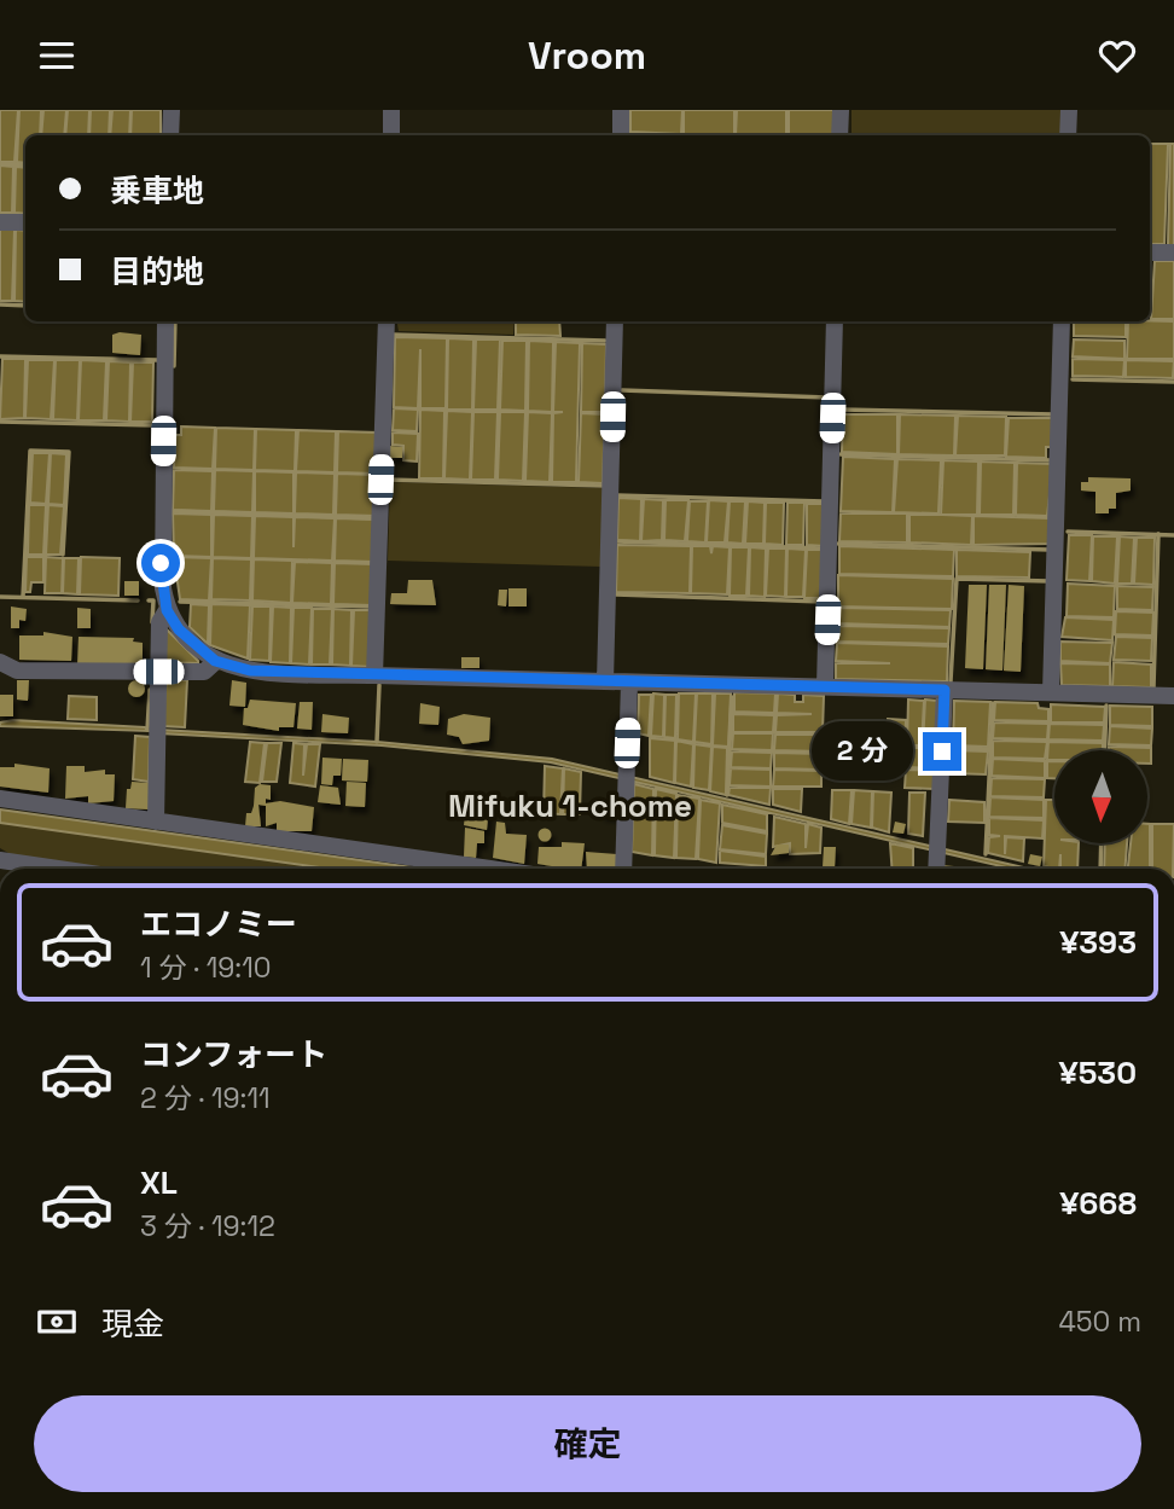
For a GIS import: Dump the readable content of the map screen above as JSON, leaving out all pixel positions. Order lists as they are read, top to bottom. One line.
{"districts":["Mifuku 1-chome"],"north":"bottom","page":{"header":"Vroom","banner":["乗車地","目的地"],"bubble":"2 分","list":[{"name":"エコノミー","note":"1 分 · 19:10","value":"¥393"},{"name":"コンフォート","note":"2 分 · 19:11","value":"¥530"},{"name":"XL","note":"3 分 · 19:12","value":"¥668"}],"pay":["現金","450 m"],"buttons":"確定"}}
